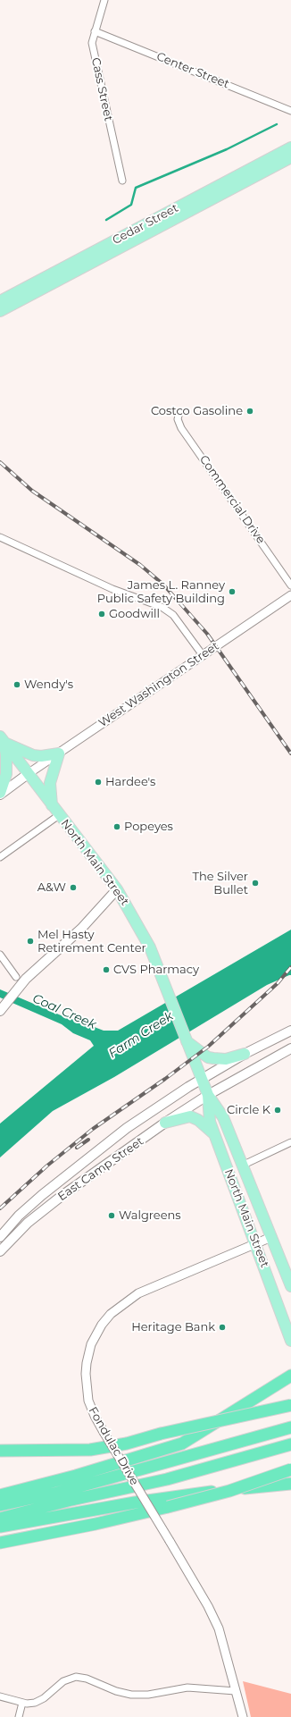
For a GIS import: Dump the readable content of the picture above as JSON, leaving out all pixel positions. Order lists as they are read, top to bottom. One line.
{"streets":{"main road":["Cedar Street","North Main Street","East Camp Street"],"street":["Center Street","Cass Street","Commercial Drive","West Washington Street","Fondulac Drive"]},"crossings":[["Center Street","Cass Street"],["West Washington Street","North Main Street"],["North Main Street","East Camp Street"],["North Main Street","Fondulac Drive"]],"water":["Coal Creek","Farm Creek"],"places":["Costco Gasoline","James L. Ranney Public Safety Building","Goodwill","Wendy's","Hardee's","Popeyes","The Silver Bullet","A&W","Mel Hasty Retirement Center","CVS Pharmacy","Circle K","Walgreens","Heritage Bank"]}
